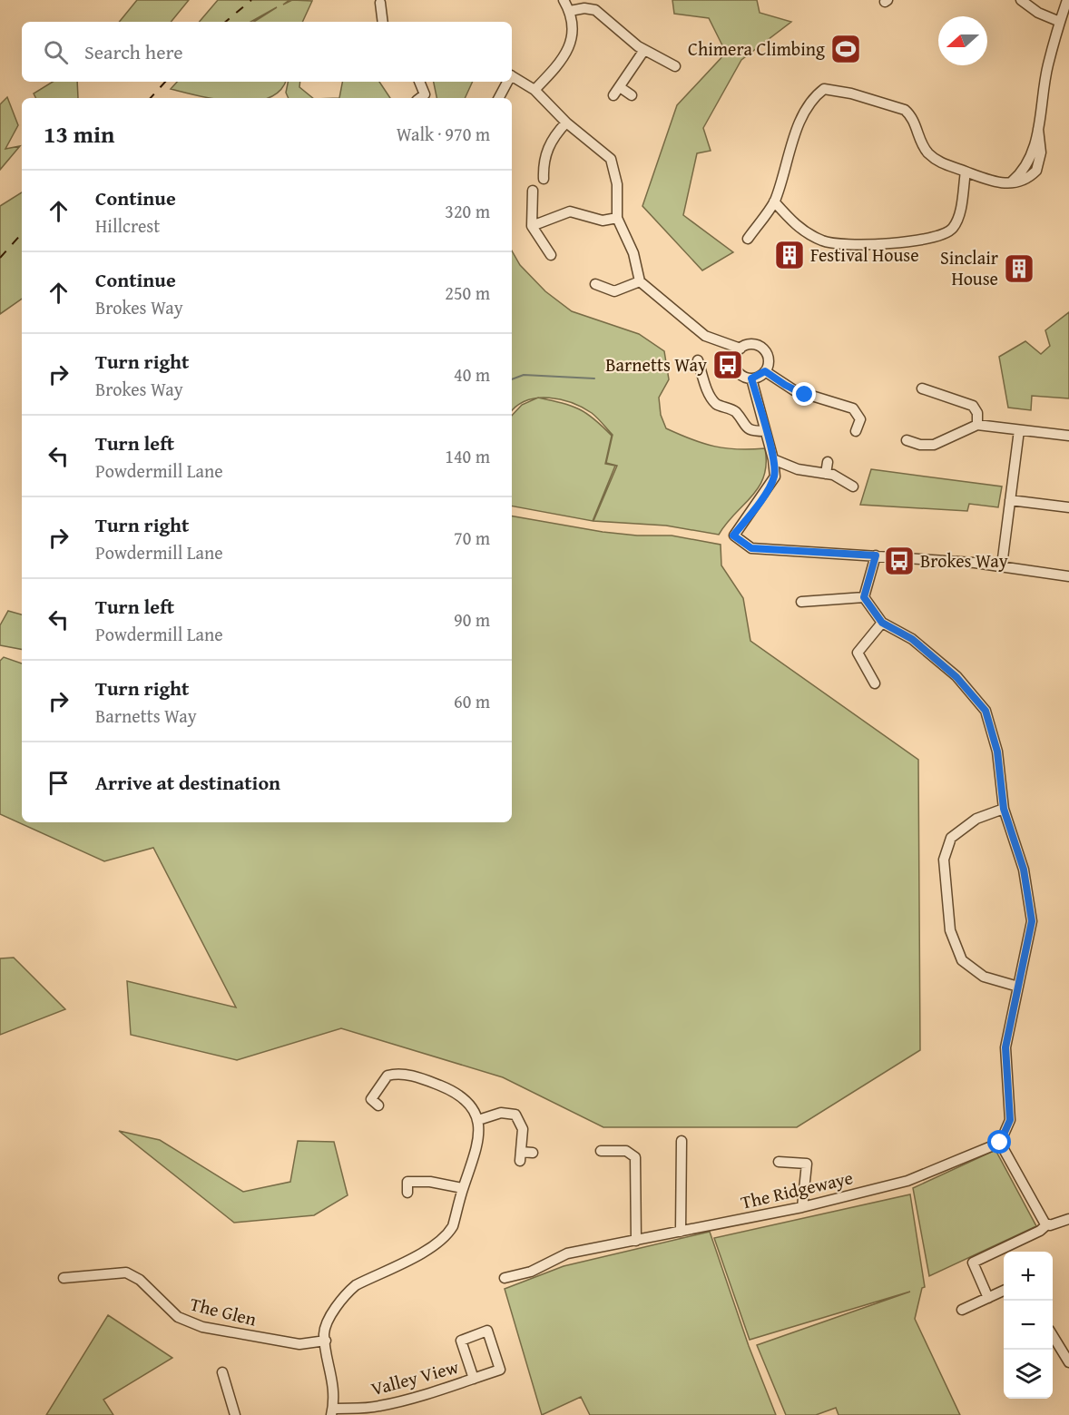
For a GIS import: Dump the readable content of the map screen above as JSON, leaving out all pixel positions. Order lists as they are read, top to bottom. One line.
{"streets":{"street":["The Ridgewaye","The Glen","Valley View"]},"places":{"sports":["Chimera Climbing"],"building":["Festival House","Sinclair House"],"bus stop":["Barnetts Way","Brokes Way"]},"north":"left","page":{"search":"Search here","heading":["13 min","Walk · 970 m"],"list":[["Continue","Hillcrest","320 m"],["Continue","Brokes Way","250 m"],["Turn right","Brokes Way","40 m"],["Turn left","Powdermill Lane","140 m"],["Turn right","Powdermill Lane","70 m"],["Turn left","Powdermill Lane","90 m"],["Turn right","Barnetts Way","60 m"],"Arrive at destination"],"map_buttons":["+","−"]}}
